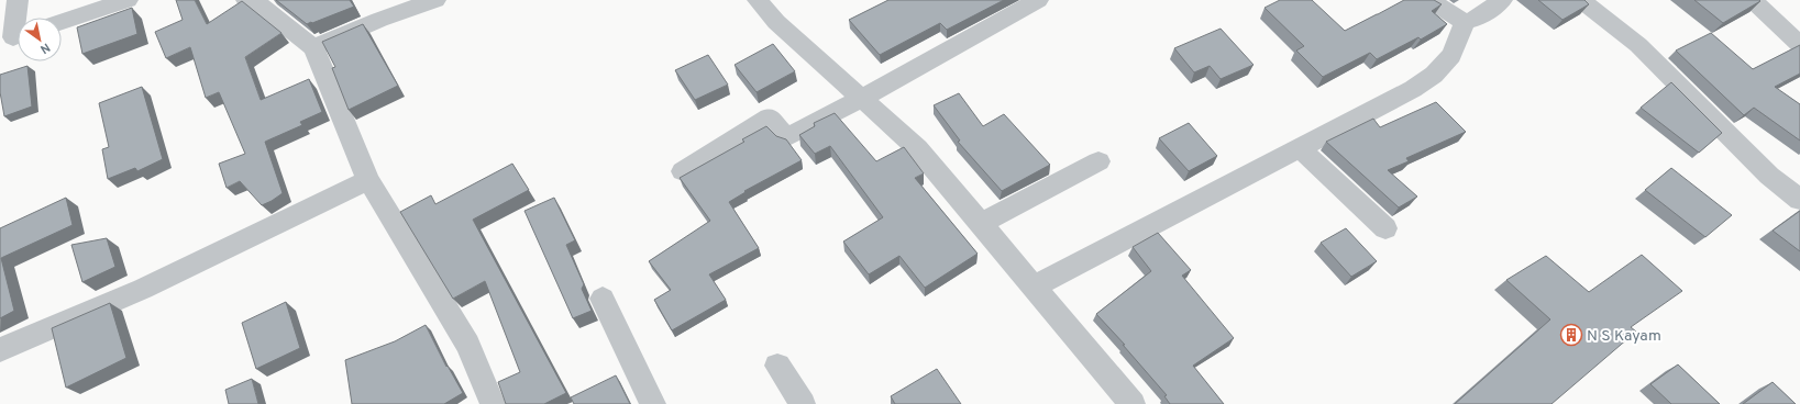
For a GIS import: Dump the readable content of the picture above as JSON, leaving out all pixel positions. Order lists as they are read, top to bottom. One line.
{"places":{"building":["N S Kayam"]},"north":"bottom right"}
